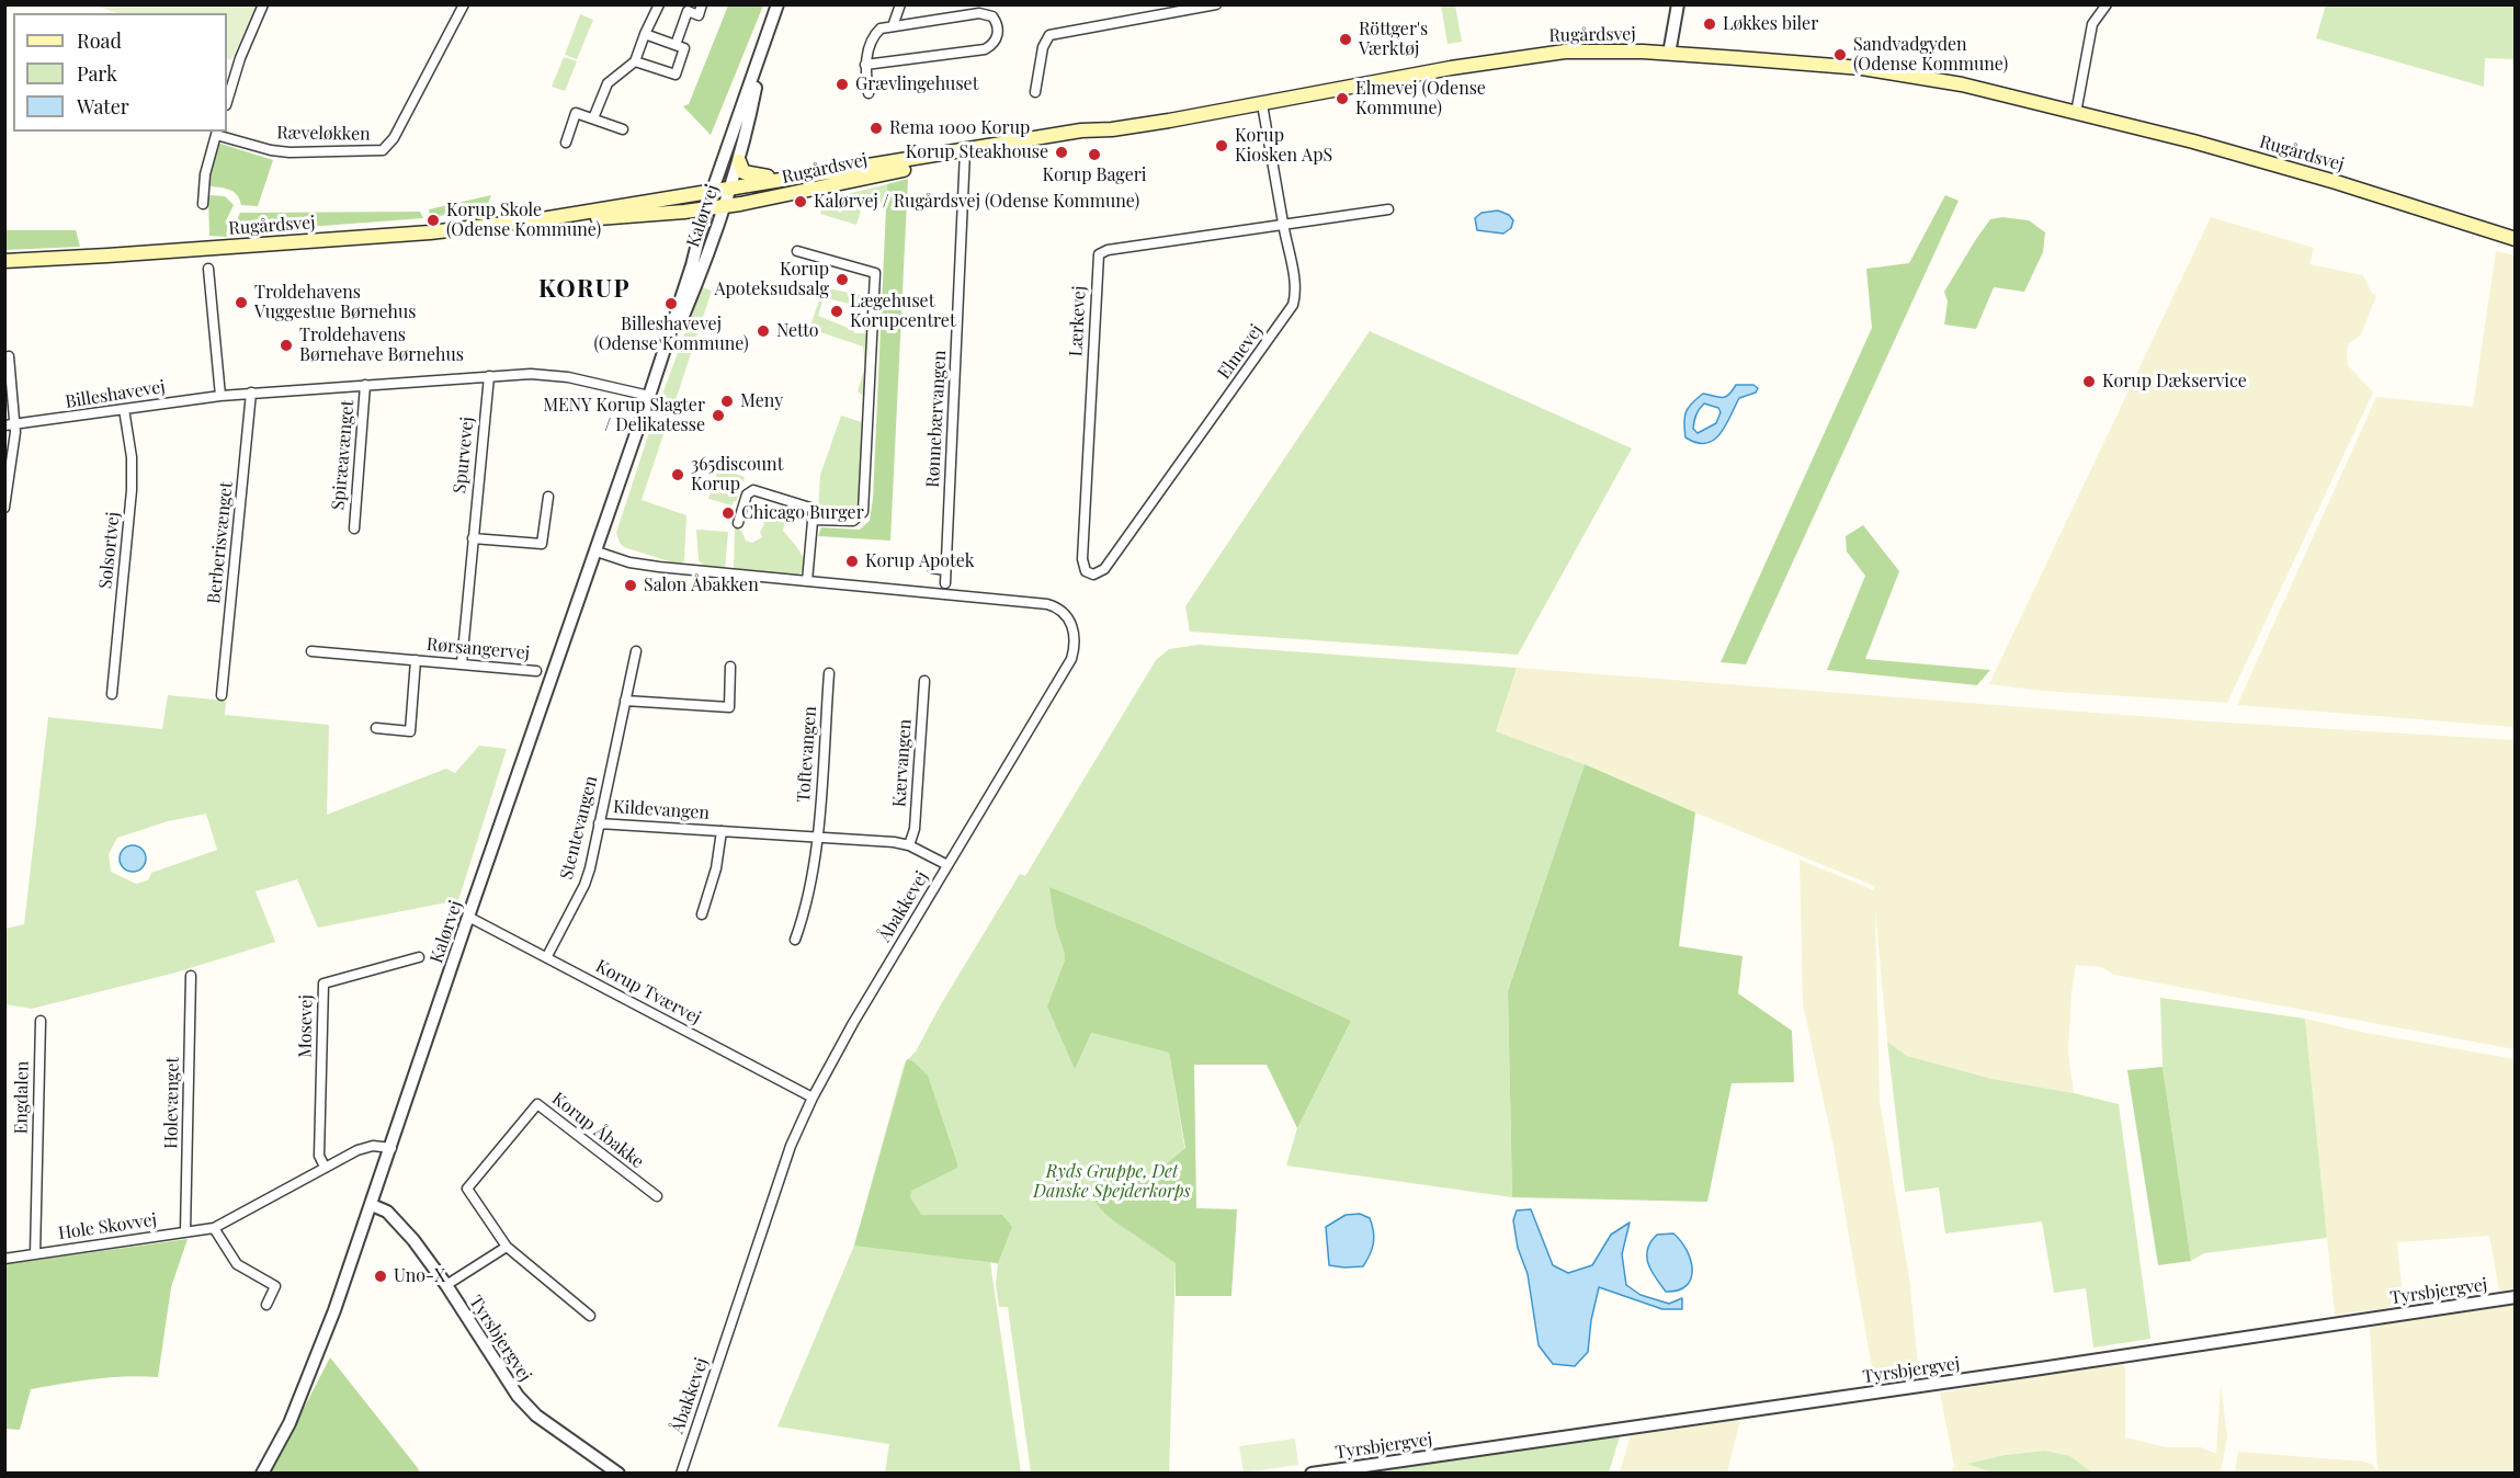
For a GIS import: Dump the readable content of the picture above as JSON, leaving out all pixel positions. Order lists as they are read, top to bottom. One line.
{"streets":{"main road":["Rugårdsvej"],"street":["Ræveløkken","Kalørvej","Lærkevej","Elmevej","Billeshavevej","Rønnebærvangen","Spiræavænget","Spurvevej","Berberisvænget","Solsortvej","Rørsangervej","Toftevangen","Kærvangen","Kildevangen","Stentevangen","Åbakkevej","Korup Tværvej","Mosevej","Engdalen","Holevænget","Korup Åbakke","Hole Skovvej","Tyrsbjergvej"]},"crossings":[["Rugårdsvej","Kalørvej"],["Rugårdsvej","Elmevej"],["Rugårdsvej","Rønnebærvangen"],["Kalørvej","Billeshavevej"],["Kalørvej","Åbakkevej"],["Kalørvej","Korup Tværvej"],["Kalørvej","Hole Skovvej"],["Kalørvej","Tyrsbjergvej"],["Lærkevej","Elmevej"],["Billeshavevej","Spiræavænget"],["Billeshavevej","Spurvevej"],["Billeshavevej","Berberisvænget"],["Billeshavevej","Solsortvej"],["Spurvevej","Rørsangervej"],["Toftevangen","Kildevangen"],["Kærvangen","Kildevangen"],["Kildevangen","Stentevangen"],["Kildevangen","Åbakkevej"],["Stentevangen","Korup Tværvej"],["Åbakkevej","Korup Tværvej"],["Mosevej","Hole Skovvej"],["Engdalen","Hole Skovvej"],["Holevænget","Hole Skovvej"]],"districts":["KORUP"],"parks":["Ryds Gruppe, Det Danske Spejderkorps"],"places":["Løkkes biler","Röttger's Værktøj","Sandvadgyden (Odense Kommune)","Grævlingehuset","Elmevej (Odense Kommune)","Rema 1000 Korup","Korup Kiosken ApS","Korup Steakhouse","Korup Bageri","Kalørvej / Rugårdsvej (Odense Kommune)","Korup Skole (Odense Kommune)","Korup Apoteksudsalg","Troldehavens Vuggestue Børnehus","Billeshavevej (Odense Kommune)","Lægehuset Korupcentret","Netto","Troldehavens Børnehave Børnehus","Korup Dækservice","Meny","MENY Korup Slagter / Delikatesse","365discount Korup","Chicago Burger","Korup Apotek","Salon Åbakken","Uno-X"],"legend":["Road","Park","Water"]}
